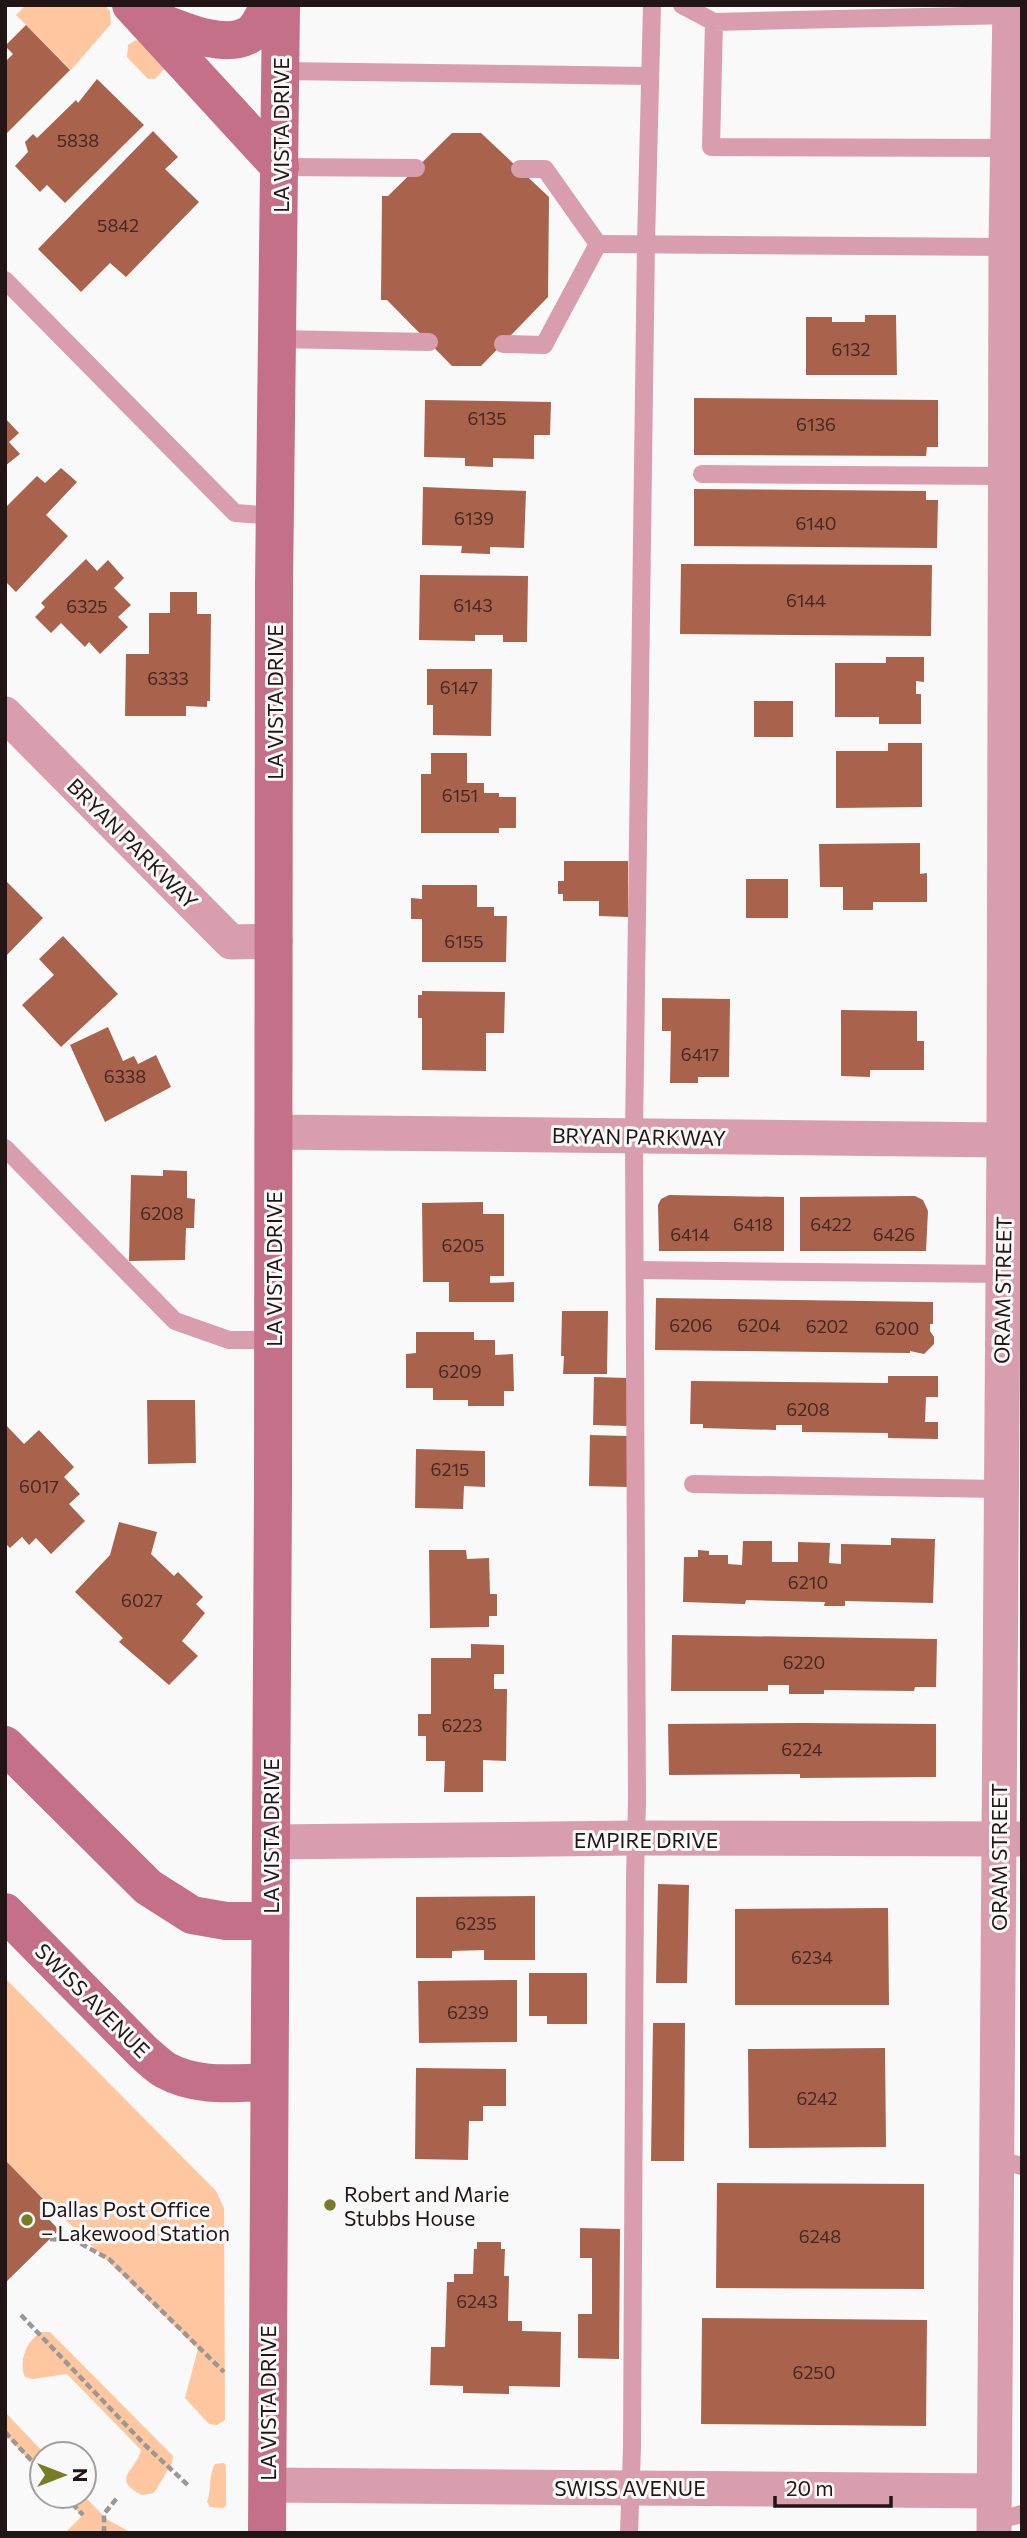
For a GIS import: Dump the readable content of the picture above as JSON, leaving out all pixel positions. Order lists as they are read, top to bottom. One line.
{"streets":{"street":["LA VISTA DRIVE","BRYAN PARKWAY","ORAM STREET","EMPIRE DRIVE","SWISS AVENUE"]},"crossings":[["LA VISTA DRIVE","BRYAN PARKWAY"],["LA VISTA DRIVE","EMPIRE DRIVE"],["LA VISTA DRIVE","SWISS AVENUE"],["BRYAN PARKWAY","ORAM STREET"],["ORAM STREET","EMPIRE DRIVE"],["ORAM STREET","SWISS AVENUE"]],"places":["Robert and Marie Stubbs House","Dallas Post Office – Lakewood Station"],"house_numbers":["5838","5842","6132","6135","6136","6139","6140","6144","6143","6325","6333","6147","6151","6155","6417","6338","6208","6418","6422","6414","6426","6205","6206","6204","6202","6200","6209","6208","6215","6017","6210","6027","6220","6223","6224","6235","6234","6239","6242","6248","6243","6250"],"scale_bar":"20 m","north":"right"}
